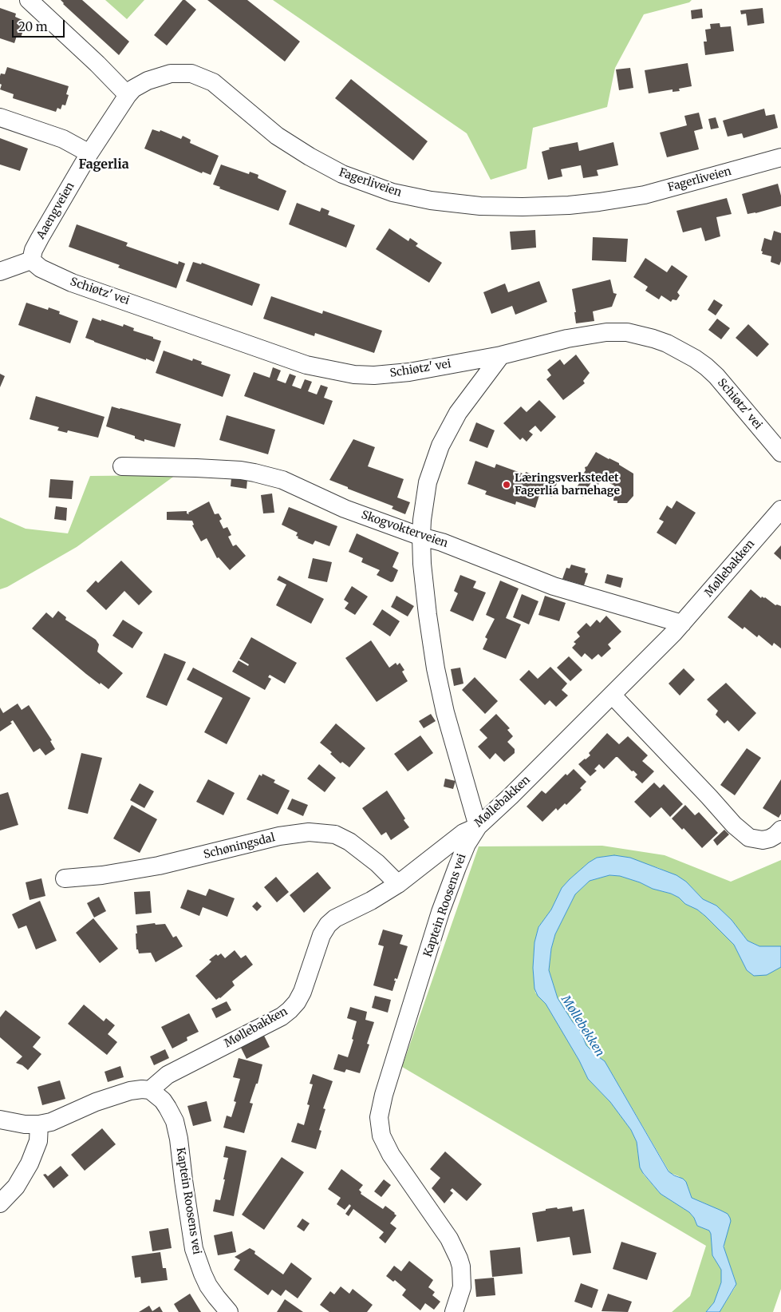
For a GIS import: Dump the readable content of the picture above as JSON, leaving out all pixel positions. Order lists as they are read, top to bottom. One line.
{"streets":{"street":["Fagerliveien","Aaengveien","Schiøtz' vei","Skogvokterveien","Møllebakken","Schøningsdal","Kaptein Roosens vei"]},"crossings":[["Fagerliveien","Aaengveien"],["Aaengveien","Schiøtz' vei"],["Skogvokterveien","Møllebakken"],["Møllebakken","Schøningsdal"],["Møllebakken","Kaptein Roosens vei"]],"districts":["Fagerlia"],"water":["Møllebekken"],"places":["Læringsverkstedet Fagerlia barnehage"],"scale_bar":"20 m"}
